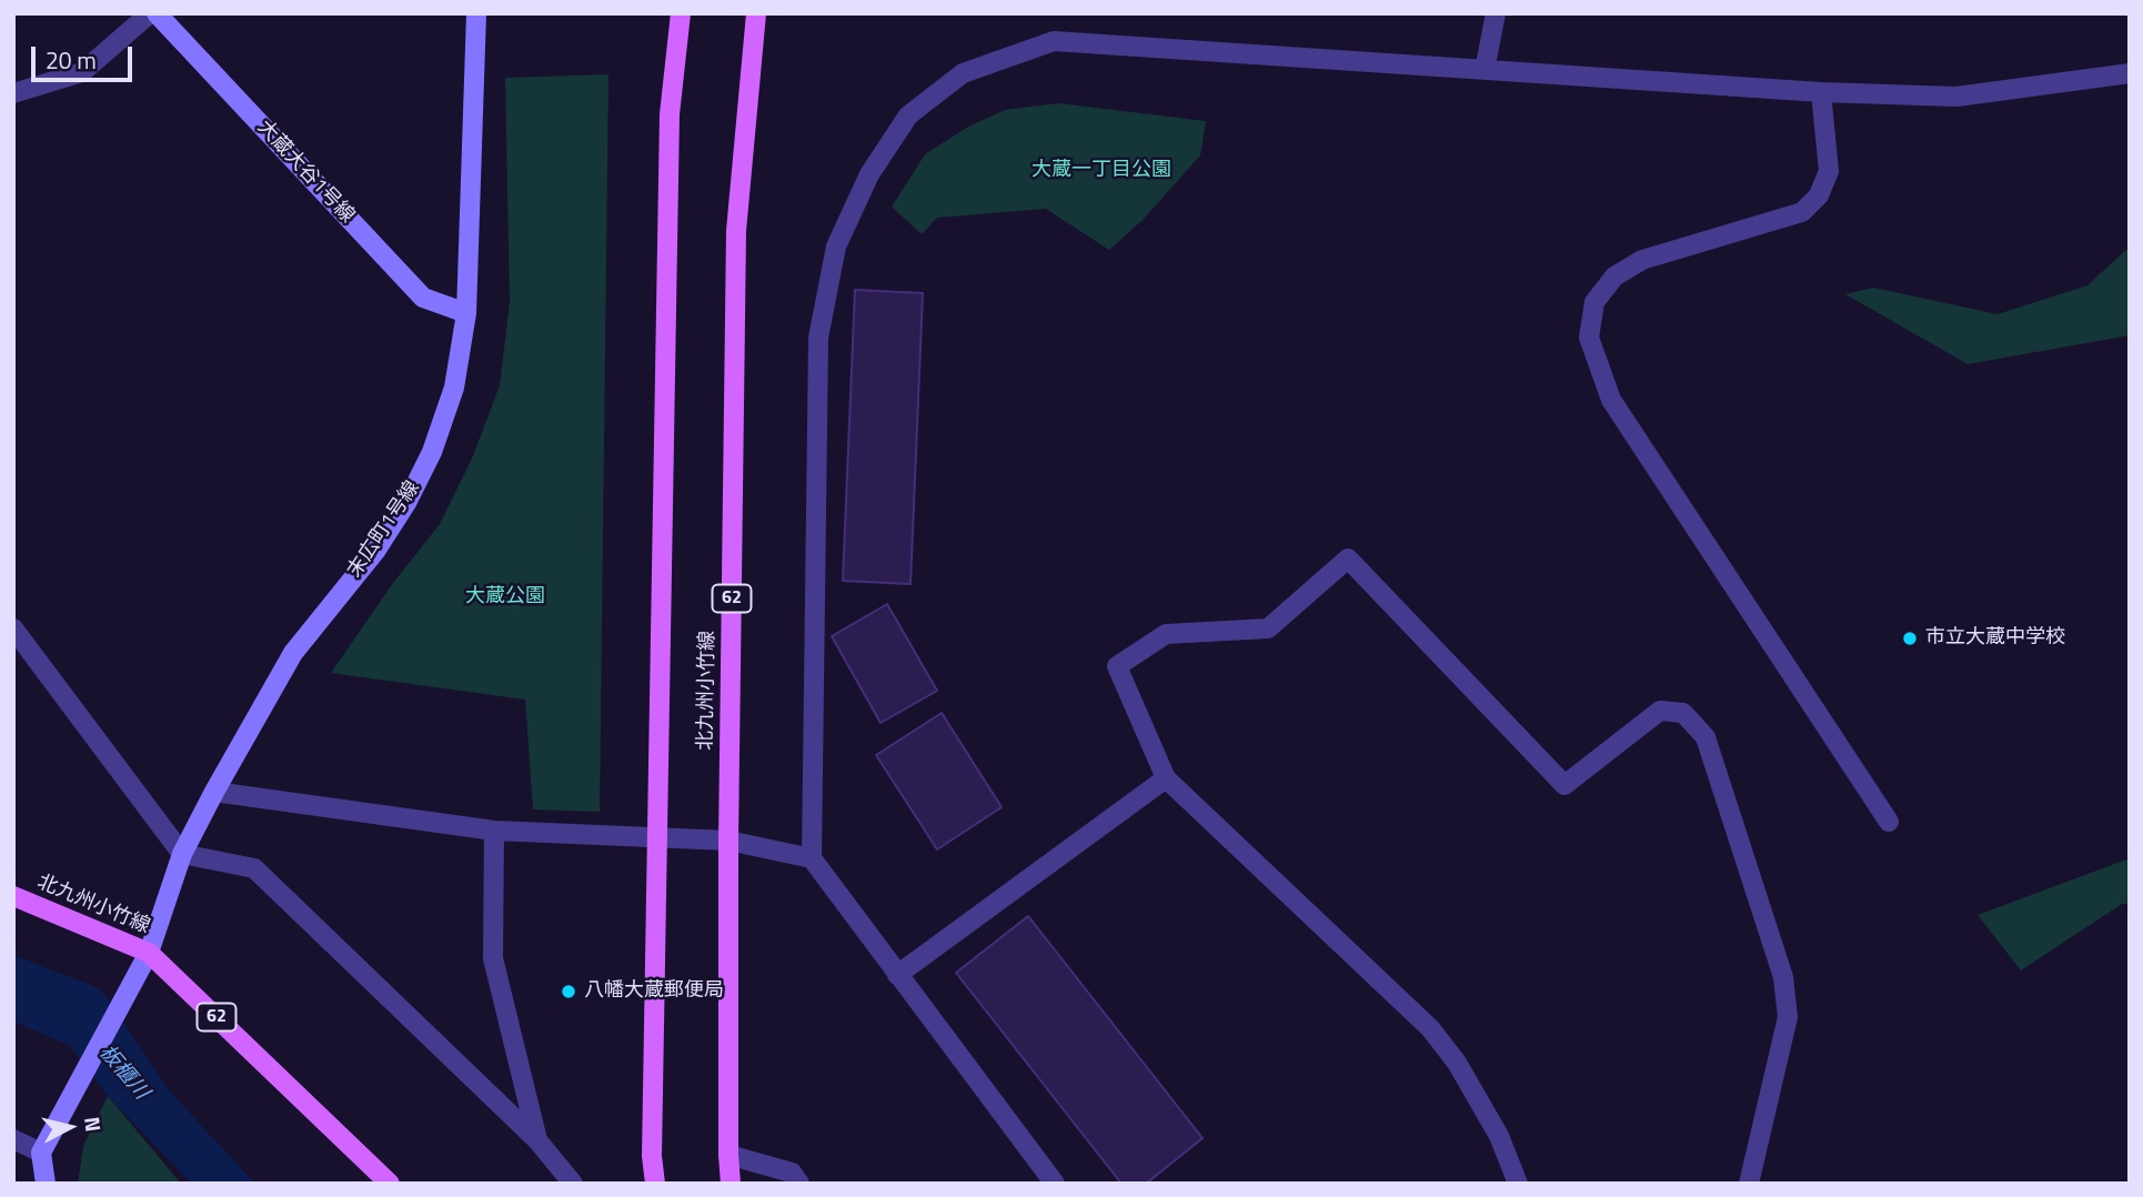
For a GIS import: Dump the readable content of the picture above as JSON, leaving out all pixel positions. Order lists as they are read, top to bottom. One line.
{"streets":{"main road":["62","北九州小竹線"],"street":["大蔵大谷1号線","末広町1号線"]},"crossings":[["大蔵大谷1号線","末広町1号線"],["末広町1号線","北九州小竹線"]],"water":["板櫃川"],"parks":["大蔵一丁目公園","大蔵公園"],"places":["市立大蔵中学校","八幡大蔵郵便局"],"scale_bar":"20 m","north":"right"}
